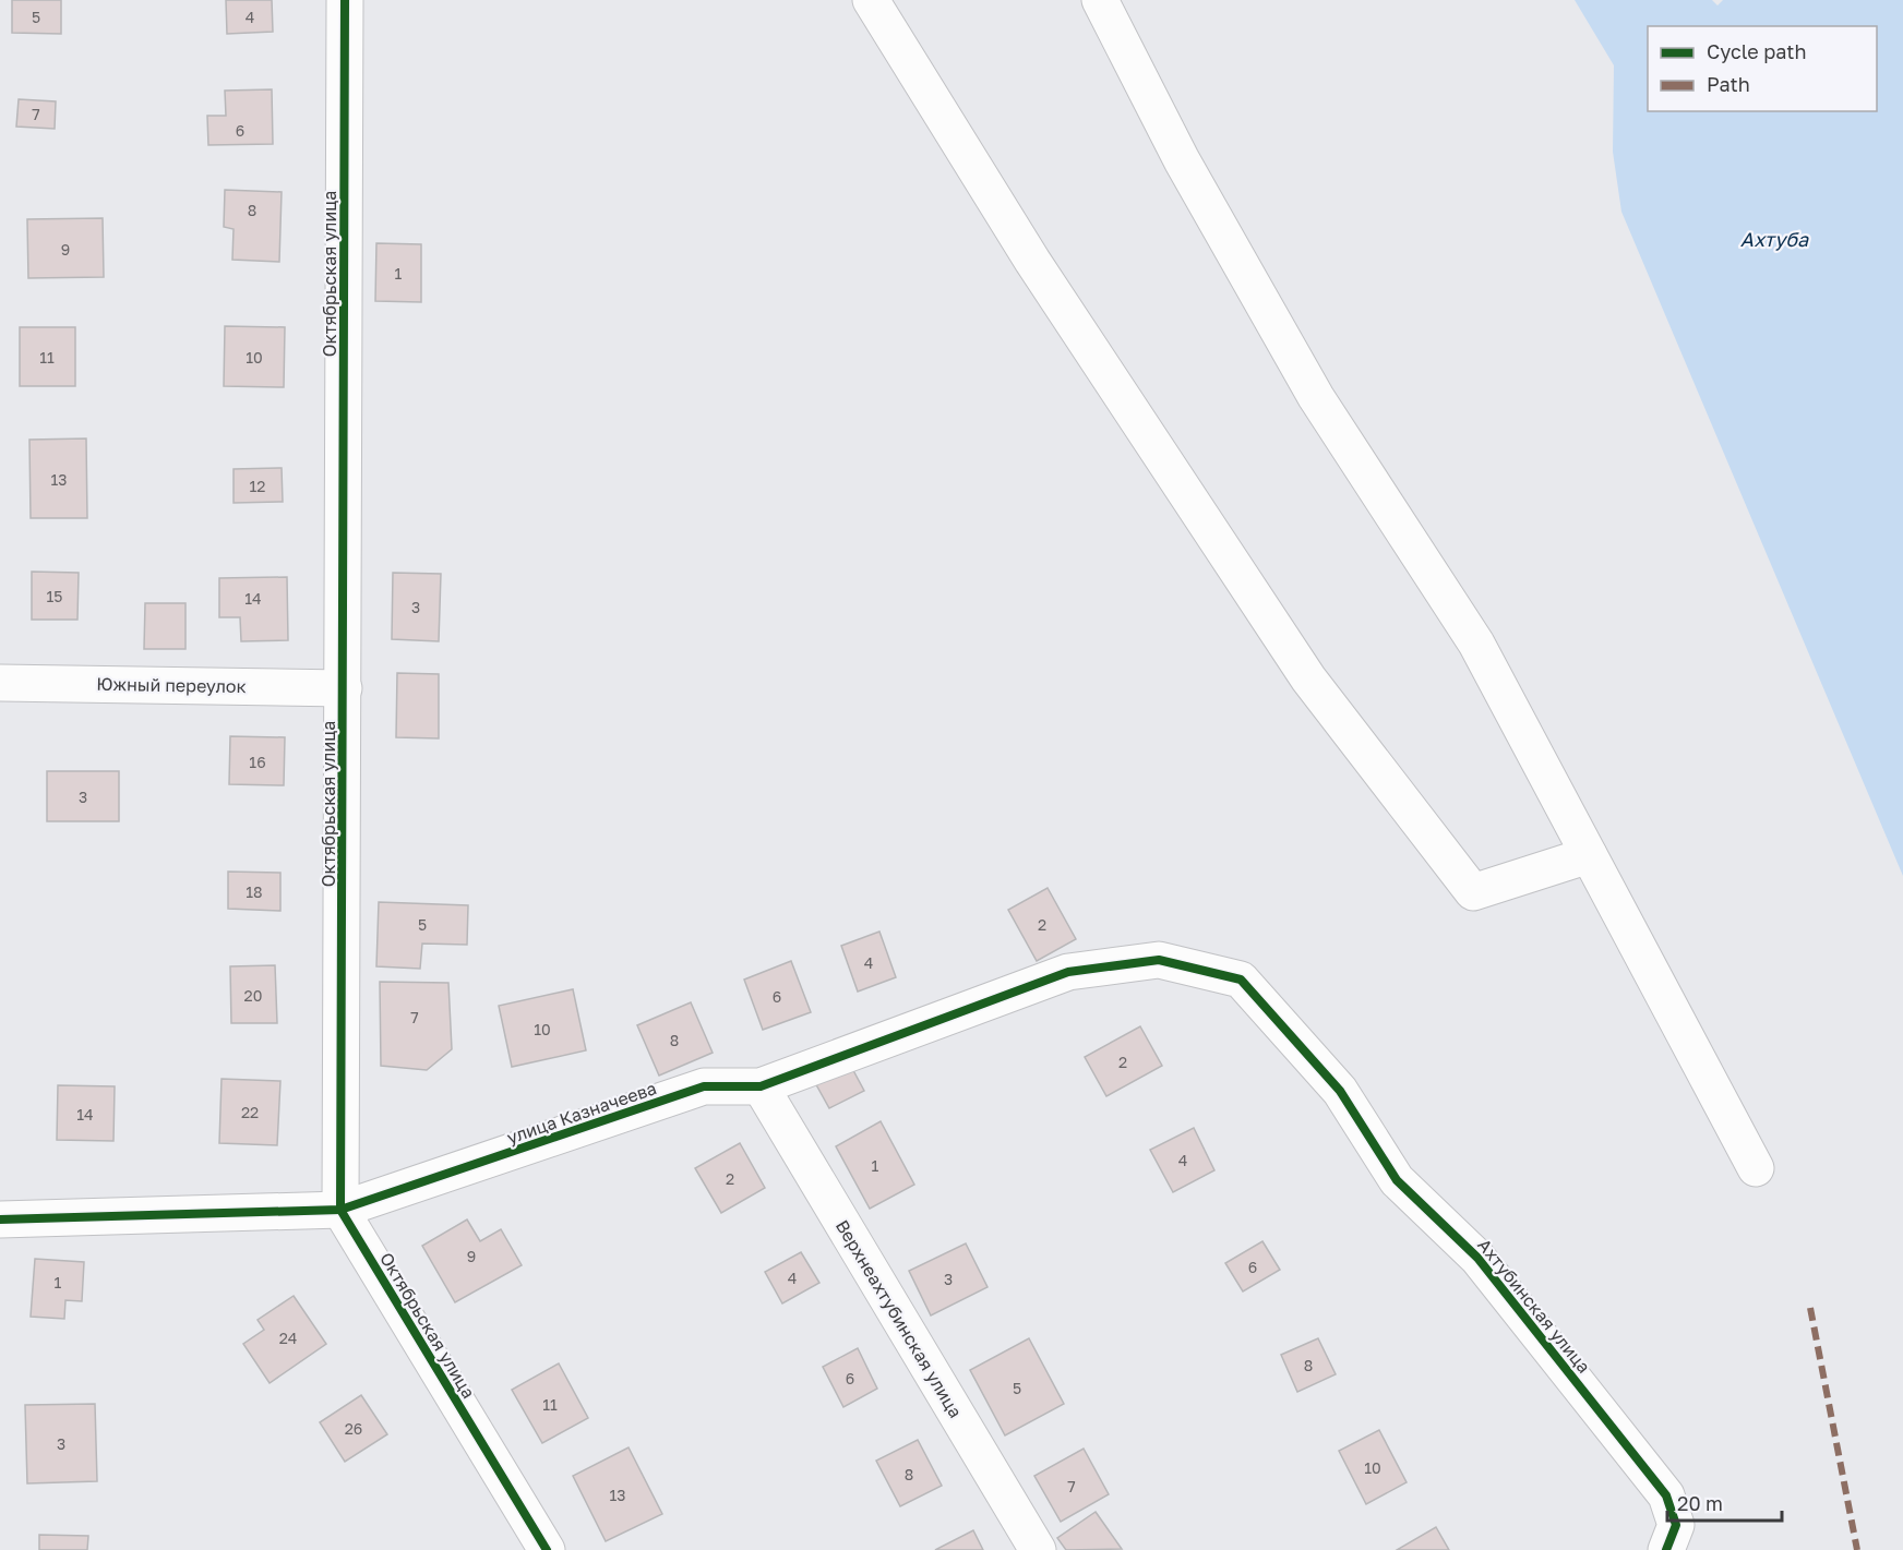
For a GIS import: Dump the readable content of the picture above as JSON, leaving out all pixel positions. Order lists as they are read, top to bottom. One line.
{"streets":{"street":["Октябрьская улица","Южный переулок","улица Казначеева","Ахтубинская улица","Верхнеахтубинская улица"]},"crossings":[["Октябрьская улица","Южный переулок"],["Октябрьская улица","улица Казначеева"],["улица Казначеева","Ахтубинская улица"],["улица Казначеева","Верхнеахтубинская улица"]],"water":["Ахтуба"],"house_numbers":["5","4","7","6","8","9","1","11","10","13","12","15","14","3","16","3","18","5","2","4","20","6","7","10","8","2","22","14","4","1","2","9","6","4","3","1","24","8","6","5","11","26","3","10","8","7","13"],"legend":["Cycle path","Path"],"scale_bar":"20 m"}
